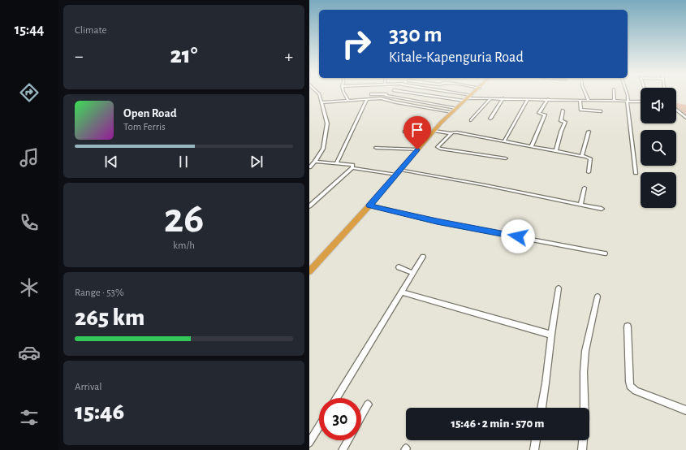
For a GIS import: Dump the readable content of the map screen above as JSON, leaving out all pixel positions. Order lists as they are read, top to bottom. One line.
{"page":{"tabs":"15:44","tile":["Climate",["26","km/h"],["Range · 53%","265 km"],["Arrival","15:46"]],"turn":["330 m","Kitale-Kapenguria Road"],"heat":["−","21°","+"],"song":["Open Road","Tom Ferris"],"limit":"30","trip":"15:46 · 2 min · 570 m"}}
